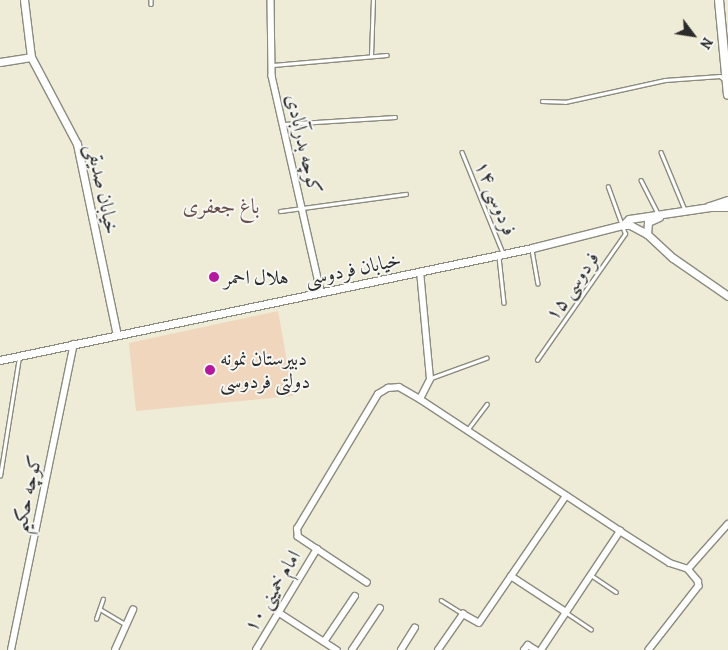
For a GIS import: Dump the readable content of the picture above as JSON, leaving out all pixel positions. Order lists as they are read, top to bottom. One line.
{"streets":{"street":["کوچه بدرآبادی","خیابان صدیقی","خیابان فردوسی","کوچه حکیم","امام خمینی ۱۰"],"lane":["فردوسی ۱۴","فردوسی ۱۵"]},"crossings":[["کوچه بدرآبادی","خیابان فردوسی"],["خیابان صدیقی","خیابان فردوسی"],["فردوسی ۱۴","خیابان فردوسی"],["خیابان فردوسی","فردوسی ۱۵"],["خیابان فردوسی","کوچه حکیم"]],"districts":["باغ جعفری"],"places":["هلال احمر","دبیرستان نمونه دولتی فردوسی"],"north":"bottom right"}
